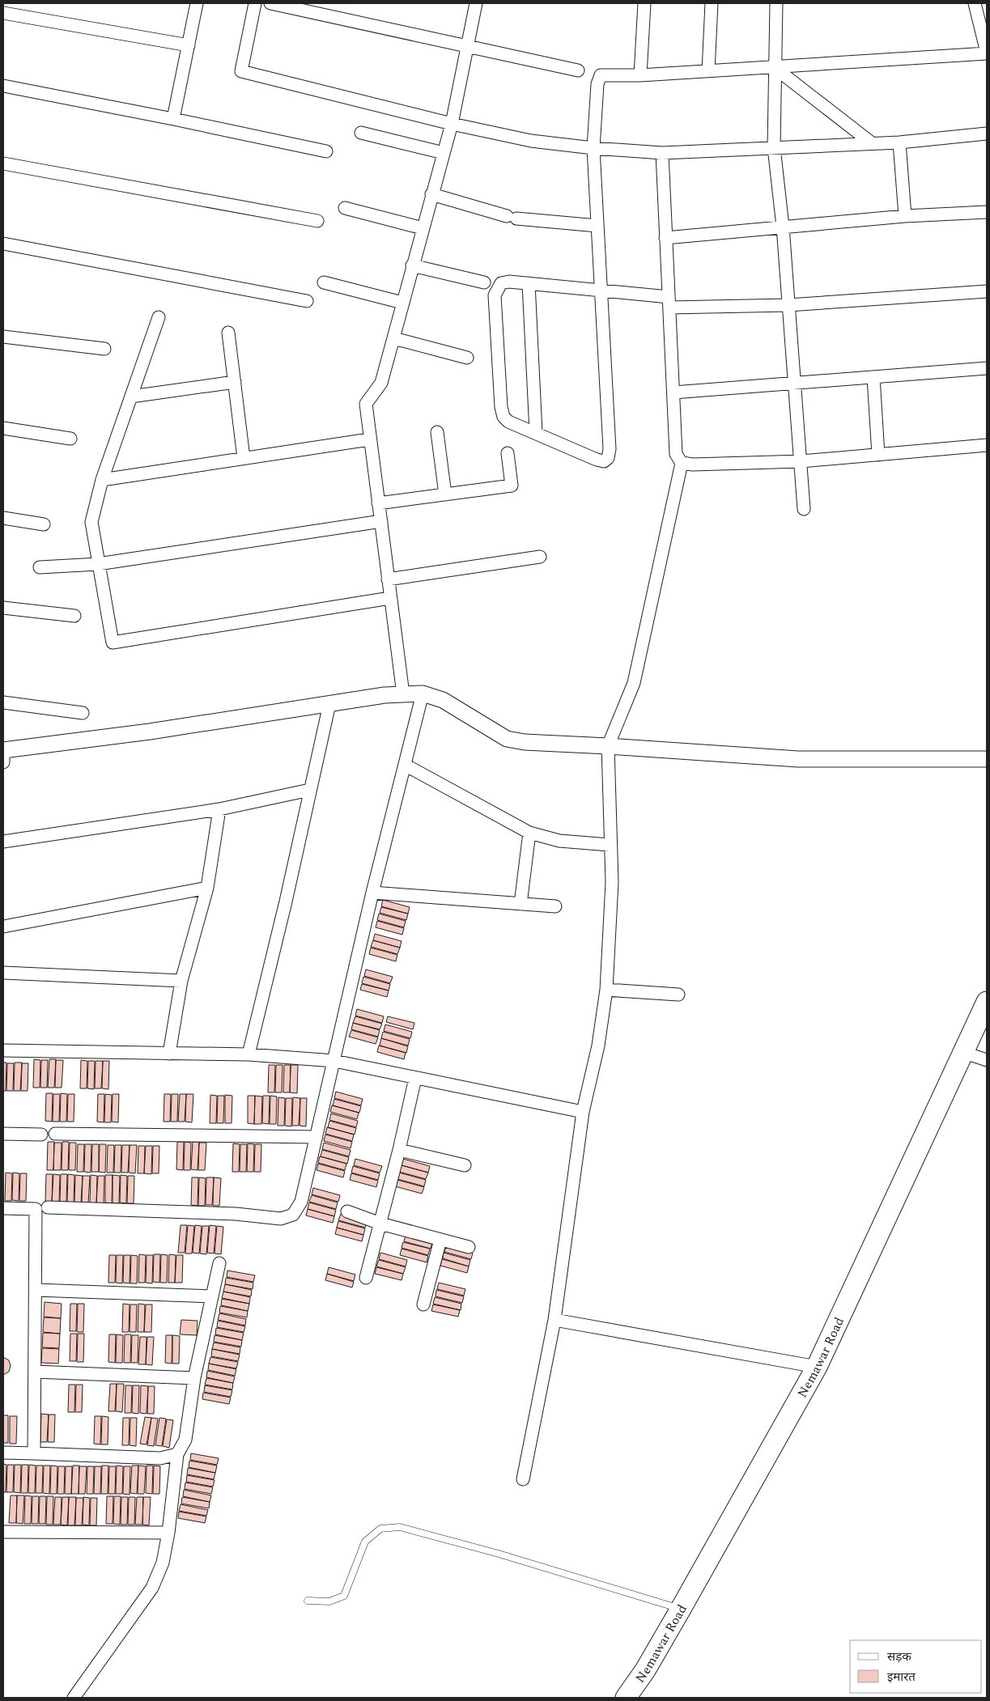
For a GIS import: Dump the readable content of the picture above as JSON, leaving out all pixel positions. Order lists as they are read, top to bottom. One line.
{"streets":{"highway":["Nemawar Road"]},"legend":["सड़क","इमारत"]}
